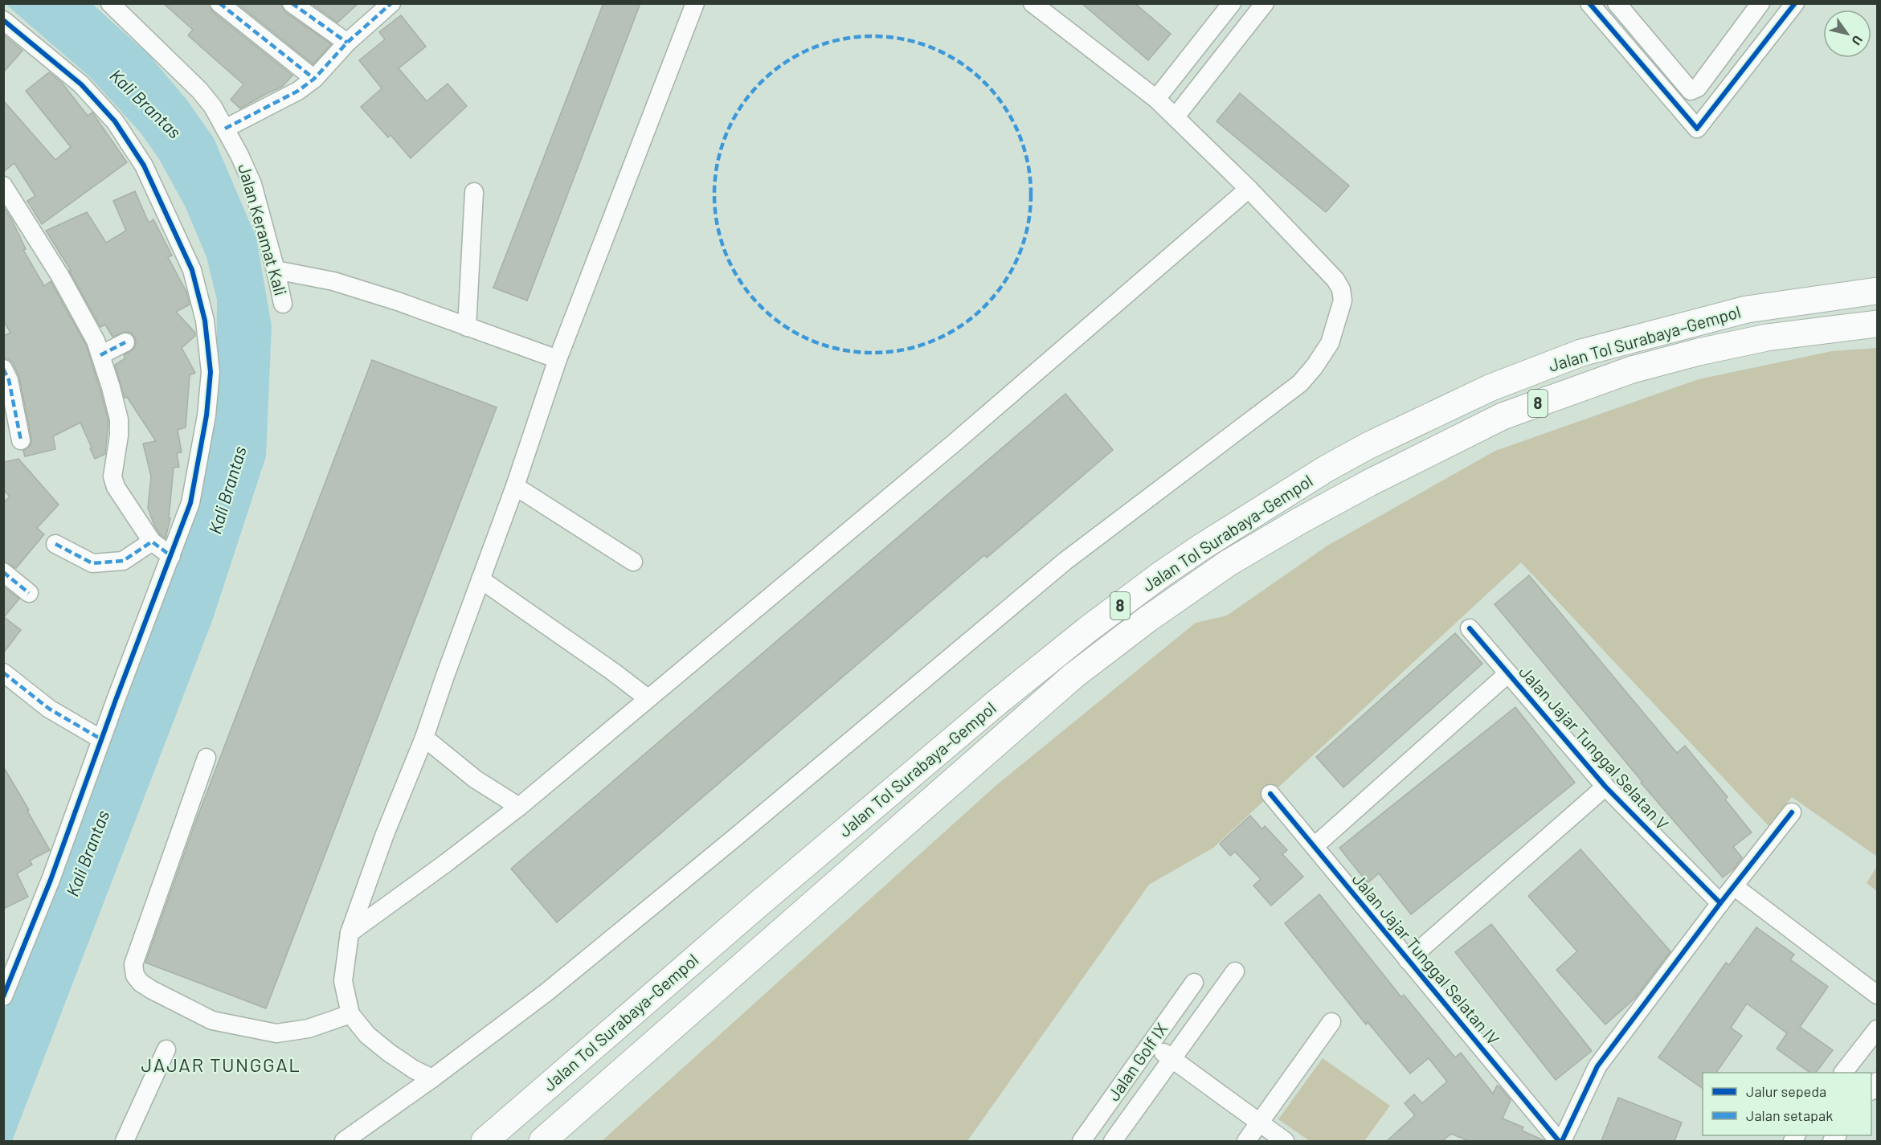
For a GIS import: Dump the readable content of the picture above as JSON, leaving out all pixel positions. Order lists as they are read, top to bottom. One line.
{"streets":{"highway":["Jalan Tol Surabaya–Gempol","8"],"street":["Jalan Keramat Kali","Jalan Jajar Tunggal Selatan V","Jalan Jajar Tunggal Selatan IV","Jalan Golf IX"]},"districts":["JAJAR TUNGGAL"],"water":["Kali Brantas"],"legend":["Jalur sepeda","Jalan setapak"],"north":"bottom right"}
